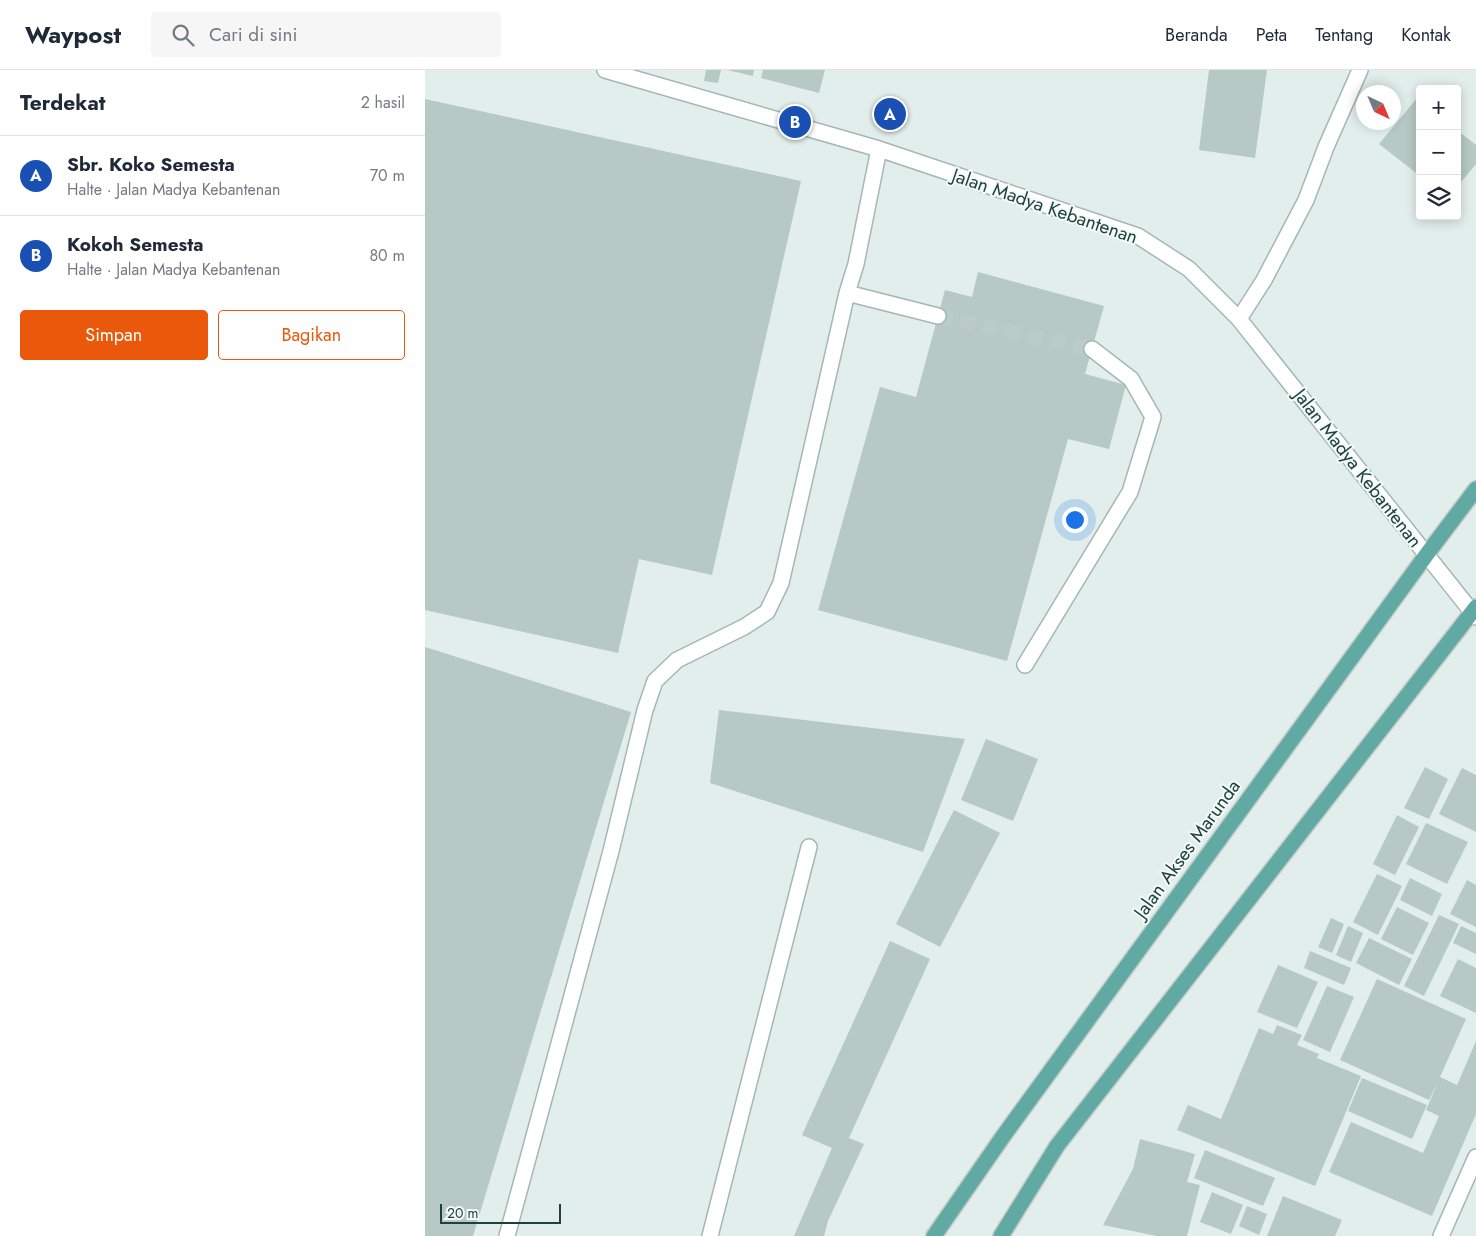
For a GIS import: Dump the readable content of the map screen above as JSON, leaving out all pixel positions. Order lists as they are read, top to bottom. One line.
{"streets":{"main road":["Jalan Akses Marunda"],"street":["Jalan Madya Kebantenan"]},"crossings":[["Jalan Madya Kebantenan","Jalan Akses Marunda"]],"scale_bar":"20 m","north":"bottom right","page":{"header":"Waypost","search":"Cari di sini","nav":["Beranda","Peta","Tentang","Kontak"],"heading":["Terdekat","2 hasil"],"map_buttons":["+","−"],"pins":["A","B"],"list":[{"mark":"A","name":"Sbr. Koko Semesta","note":"Halte · Jalan Madya Kebantenan","value":"70 m"},{"mark":"B","name":"Kokoh Semesta","note":"Halte · Jalan Madya Kebantenan","value":"80 m"}],"buttons":["Simpan","Bagikan"],"scale":"20 m"}}
